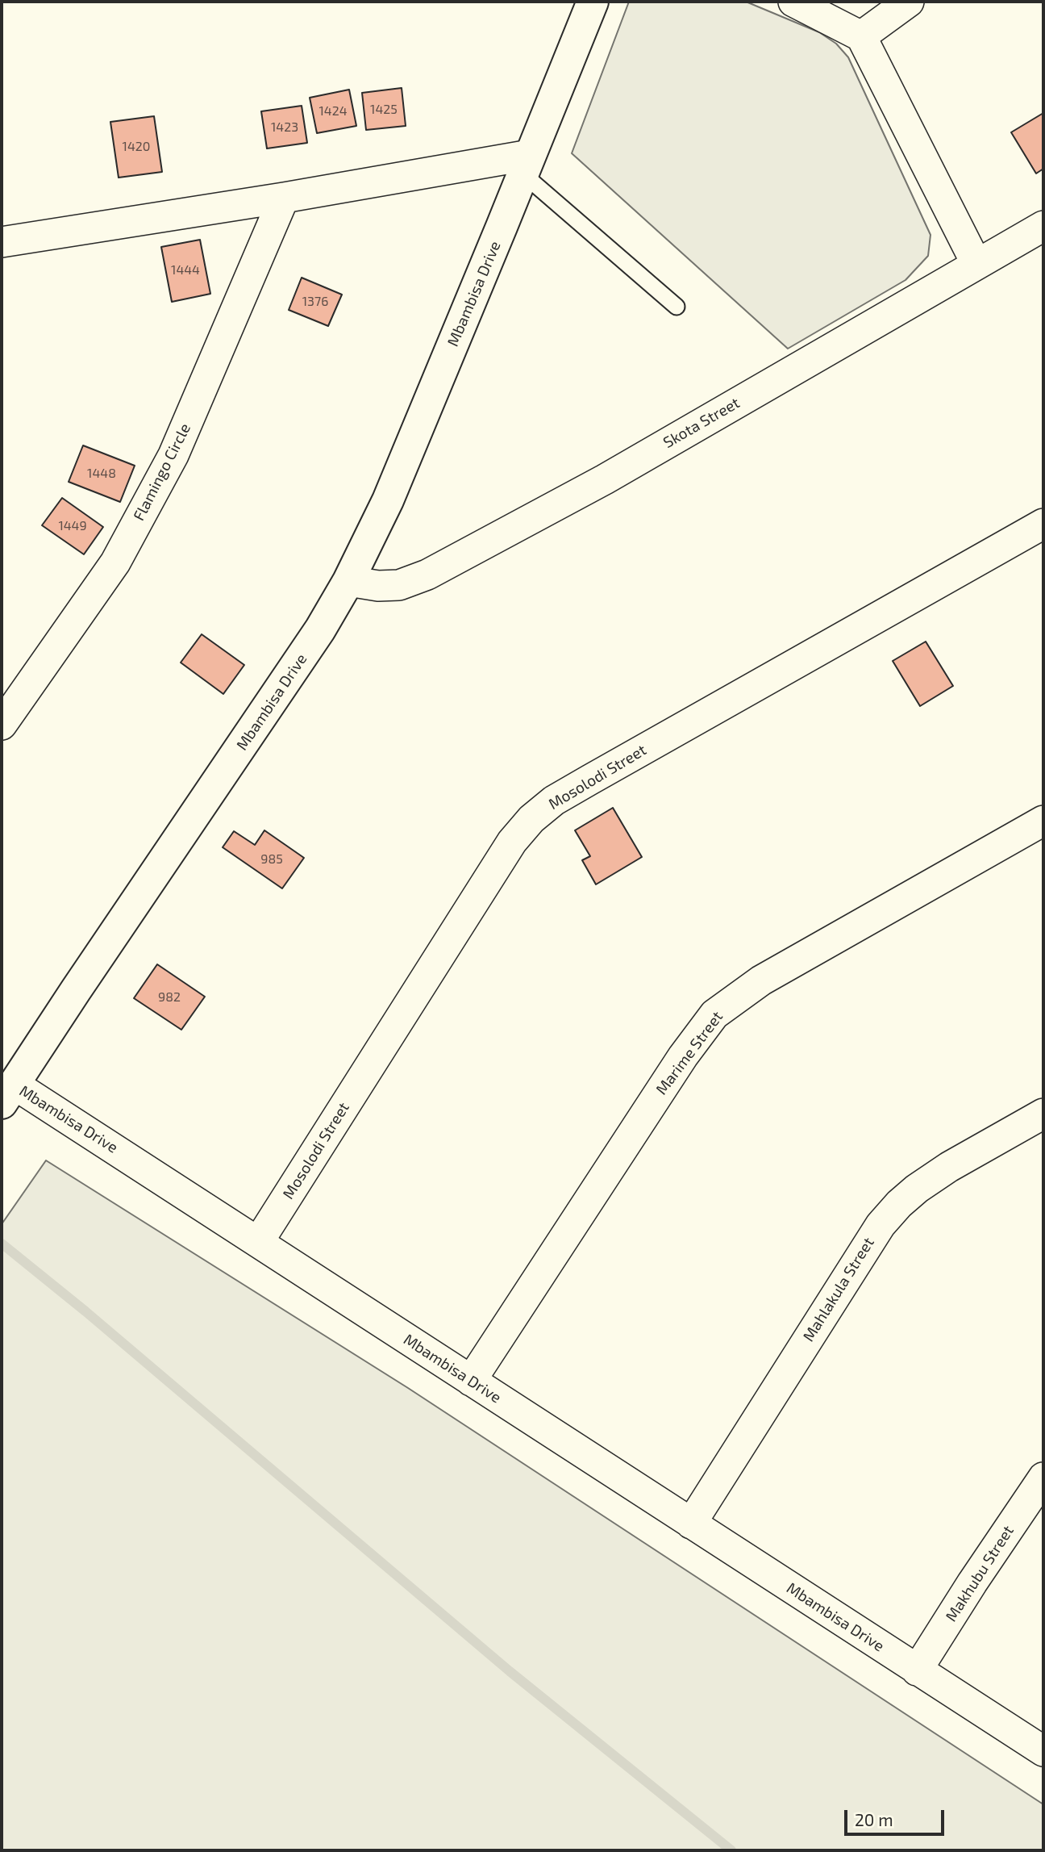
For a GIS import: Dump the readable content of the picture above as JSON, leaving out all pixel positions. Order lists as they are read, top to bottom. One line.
{"streets":{"street":["Mbambisa Drive","Skota Street","Flamingo Circle","Mosolodi Street","Marime Street","Mahlakula Street","Makhubu Street"]},"crossings":[["Mbambisa Drive","Skota Street"],["Mbambisa Drive","Mosolodi Street"],["Mbambisa Drive","Marime Street"],["Mbambisa Drive","Mahlakula Street"],["Mbambisa Drive","Makhubu Street"]],"house_numbers":["1425","1424","1423","1420","1444","1376","1448","1449","985","982"],"scale_bar":"20 m"}
